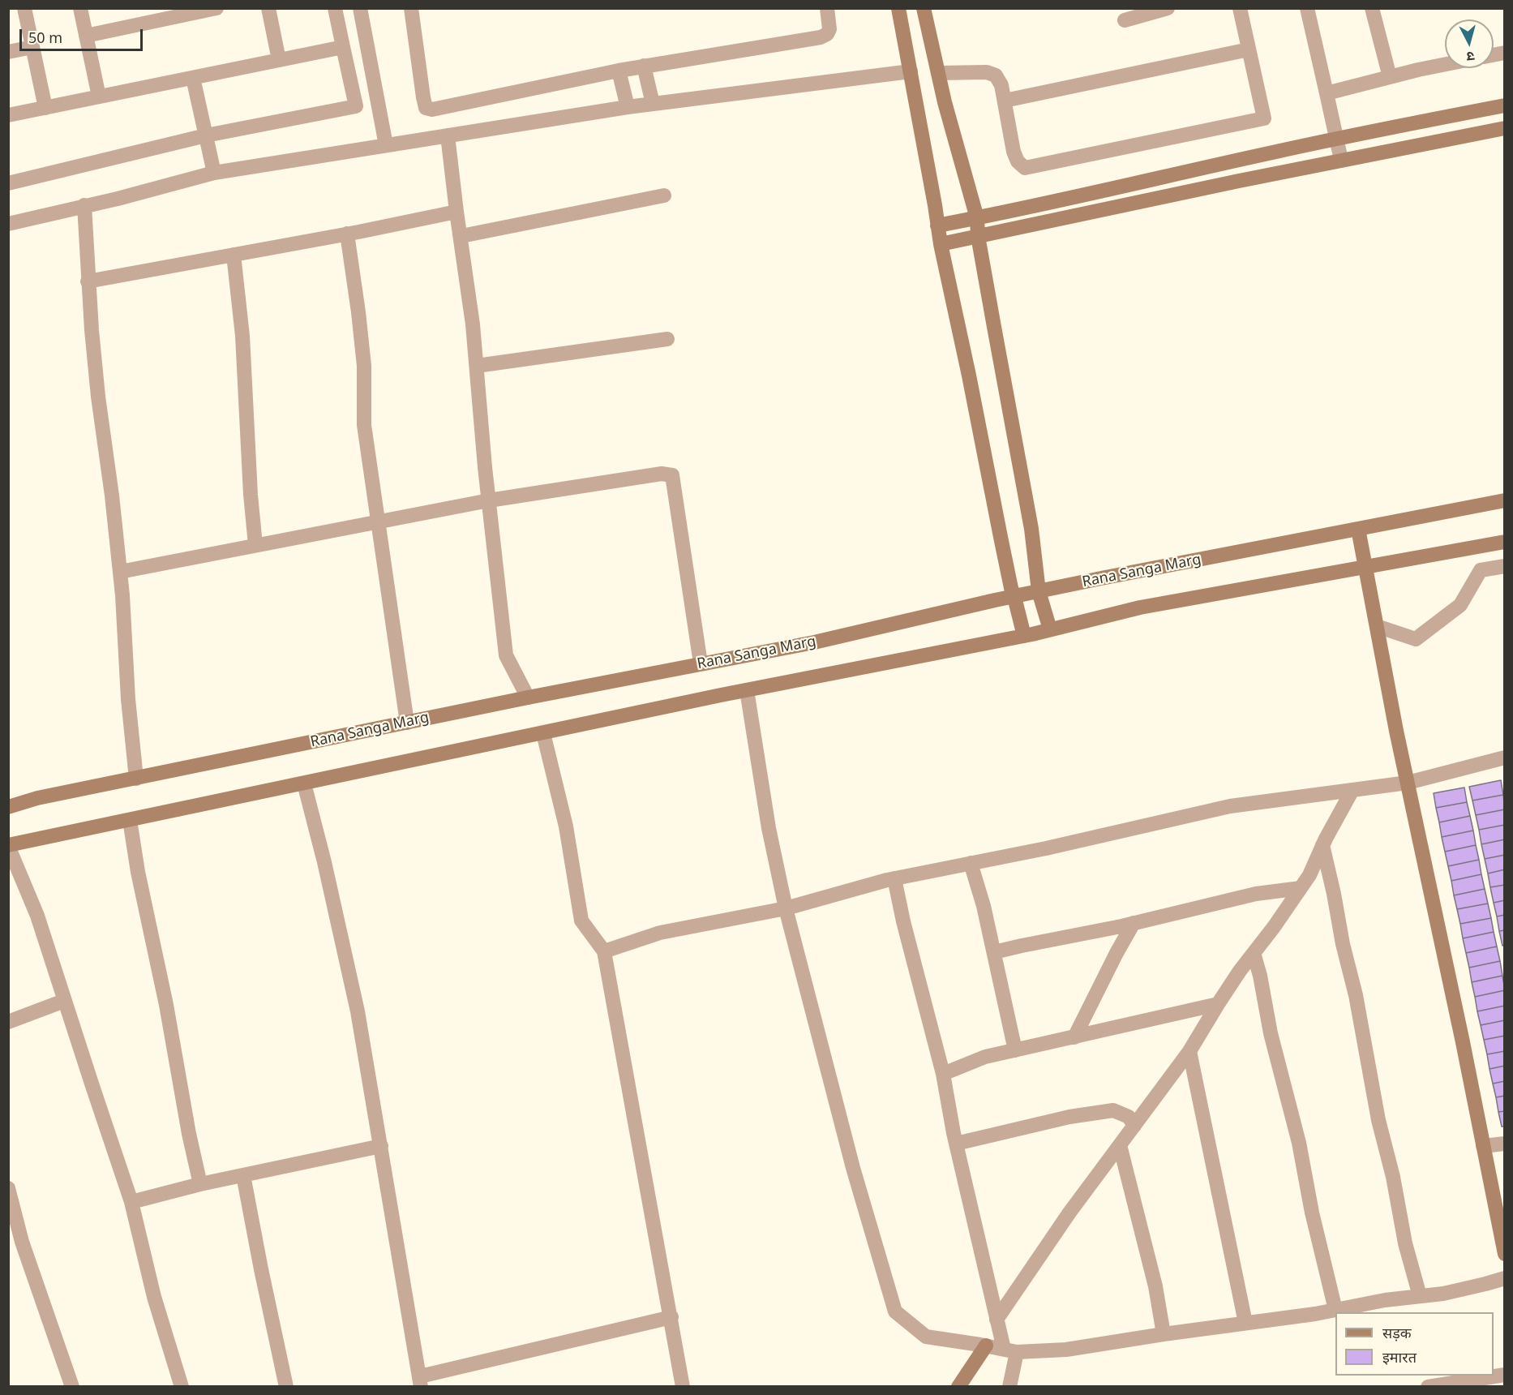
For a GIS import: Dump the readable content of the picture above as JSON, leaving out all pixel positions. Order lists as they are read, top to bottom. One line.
{"streets":{"street":["Rana Sanga Marg"]},"legend":["सड़क","इमारत"],"scale_bar":"50 m","north":"bottom"}
